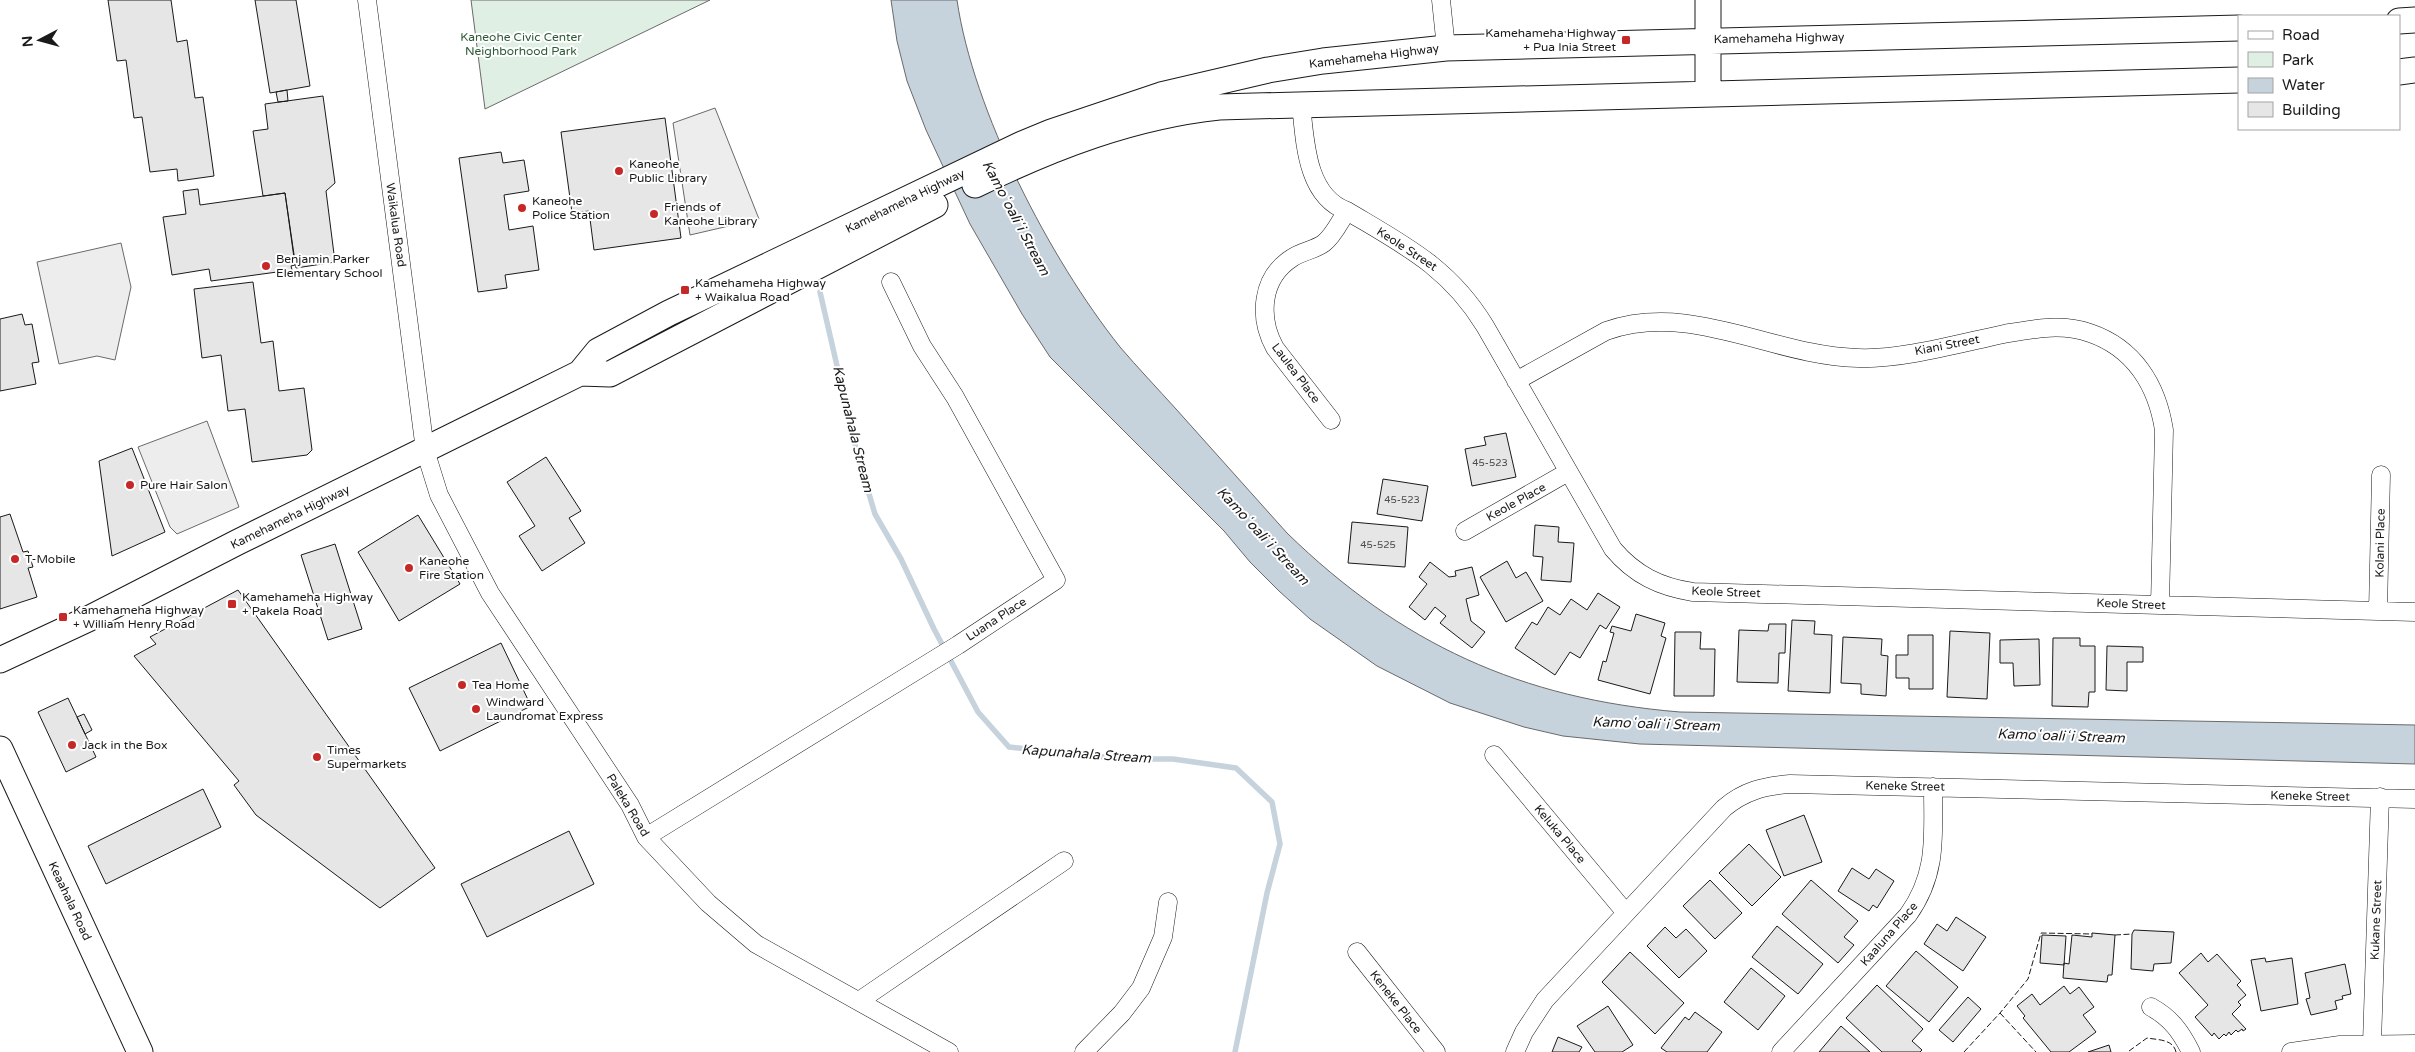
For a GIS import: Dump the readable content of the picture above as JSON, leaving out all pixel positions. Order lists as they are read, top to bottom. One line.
{"streets":{"main road":["Kamehameha Highway","Keaahala Road"],"street":["Waikalua Road","Keole Street","Kiani Street","Laulea Place","Keole Place","Kolani Place","Luana Place","Keneke Street","Paleka Road","Keluka Place","Kukane Street","Kaaluna Place","Keneke Place"]},"crossings":[["Kamehameha Highway","Waikalua Road"],["Kamehameha Highway","Keole Street"],["Kamehameha Highway","Paleka Road"],["Waikalua Road","Paleka Road"],["Keole Street","Kiani Street"],["Keole Street","Laulea Place"],["Keole Street","Keole Place"],["Keole Street","Kolani Place"],["Luana Place","Paleka Road"],["Keneke Street","Keluka Place"],["Keneke Street","Kukane Street"],["Keneke Street","Kaaluna Place"]],"water":["Kamoʻoaliʻi Stream","Kapunahala Stream"],"parks":["Kaneohe Civic Center Neighborhood Park"],"places":{"transit":["Kamehameha Highway + Pua Inia Street","Kamehameha Highway + Waikalua Road","Kamehameha Highway + Pakela Road","Kamehameha Highway + William Henry Road"],"other":["Kaneohe Public Library","Kaneohe Police Station","Friends of Kaneohe Library","Benjamin Parker Elementary School","Pure Hair Salon","T-Mobile","Kaneohe Fire Station","Tea Home","Windward Laundromat Express","Jack in the Box","Times Supermarkets"]},"house_numbers":["45-523","45-523","45-525"],"legend":["Road","Park","Water","Building"],"north":"left"}
